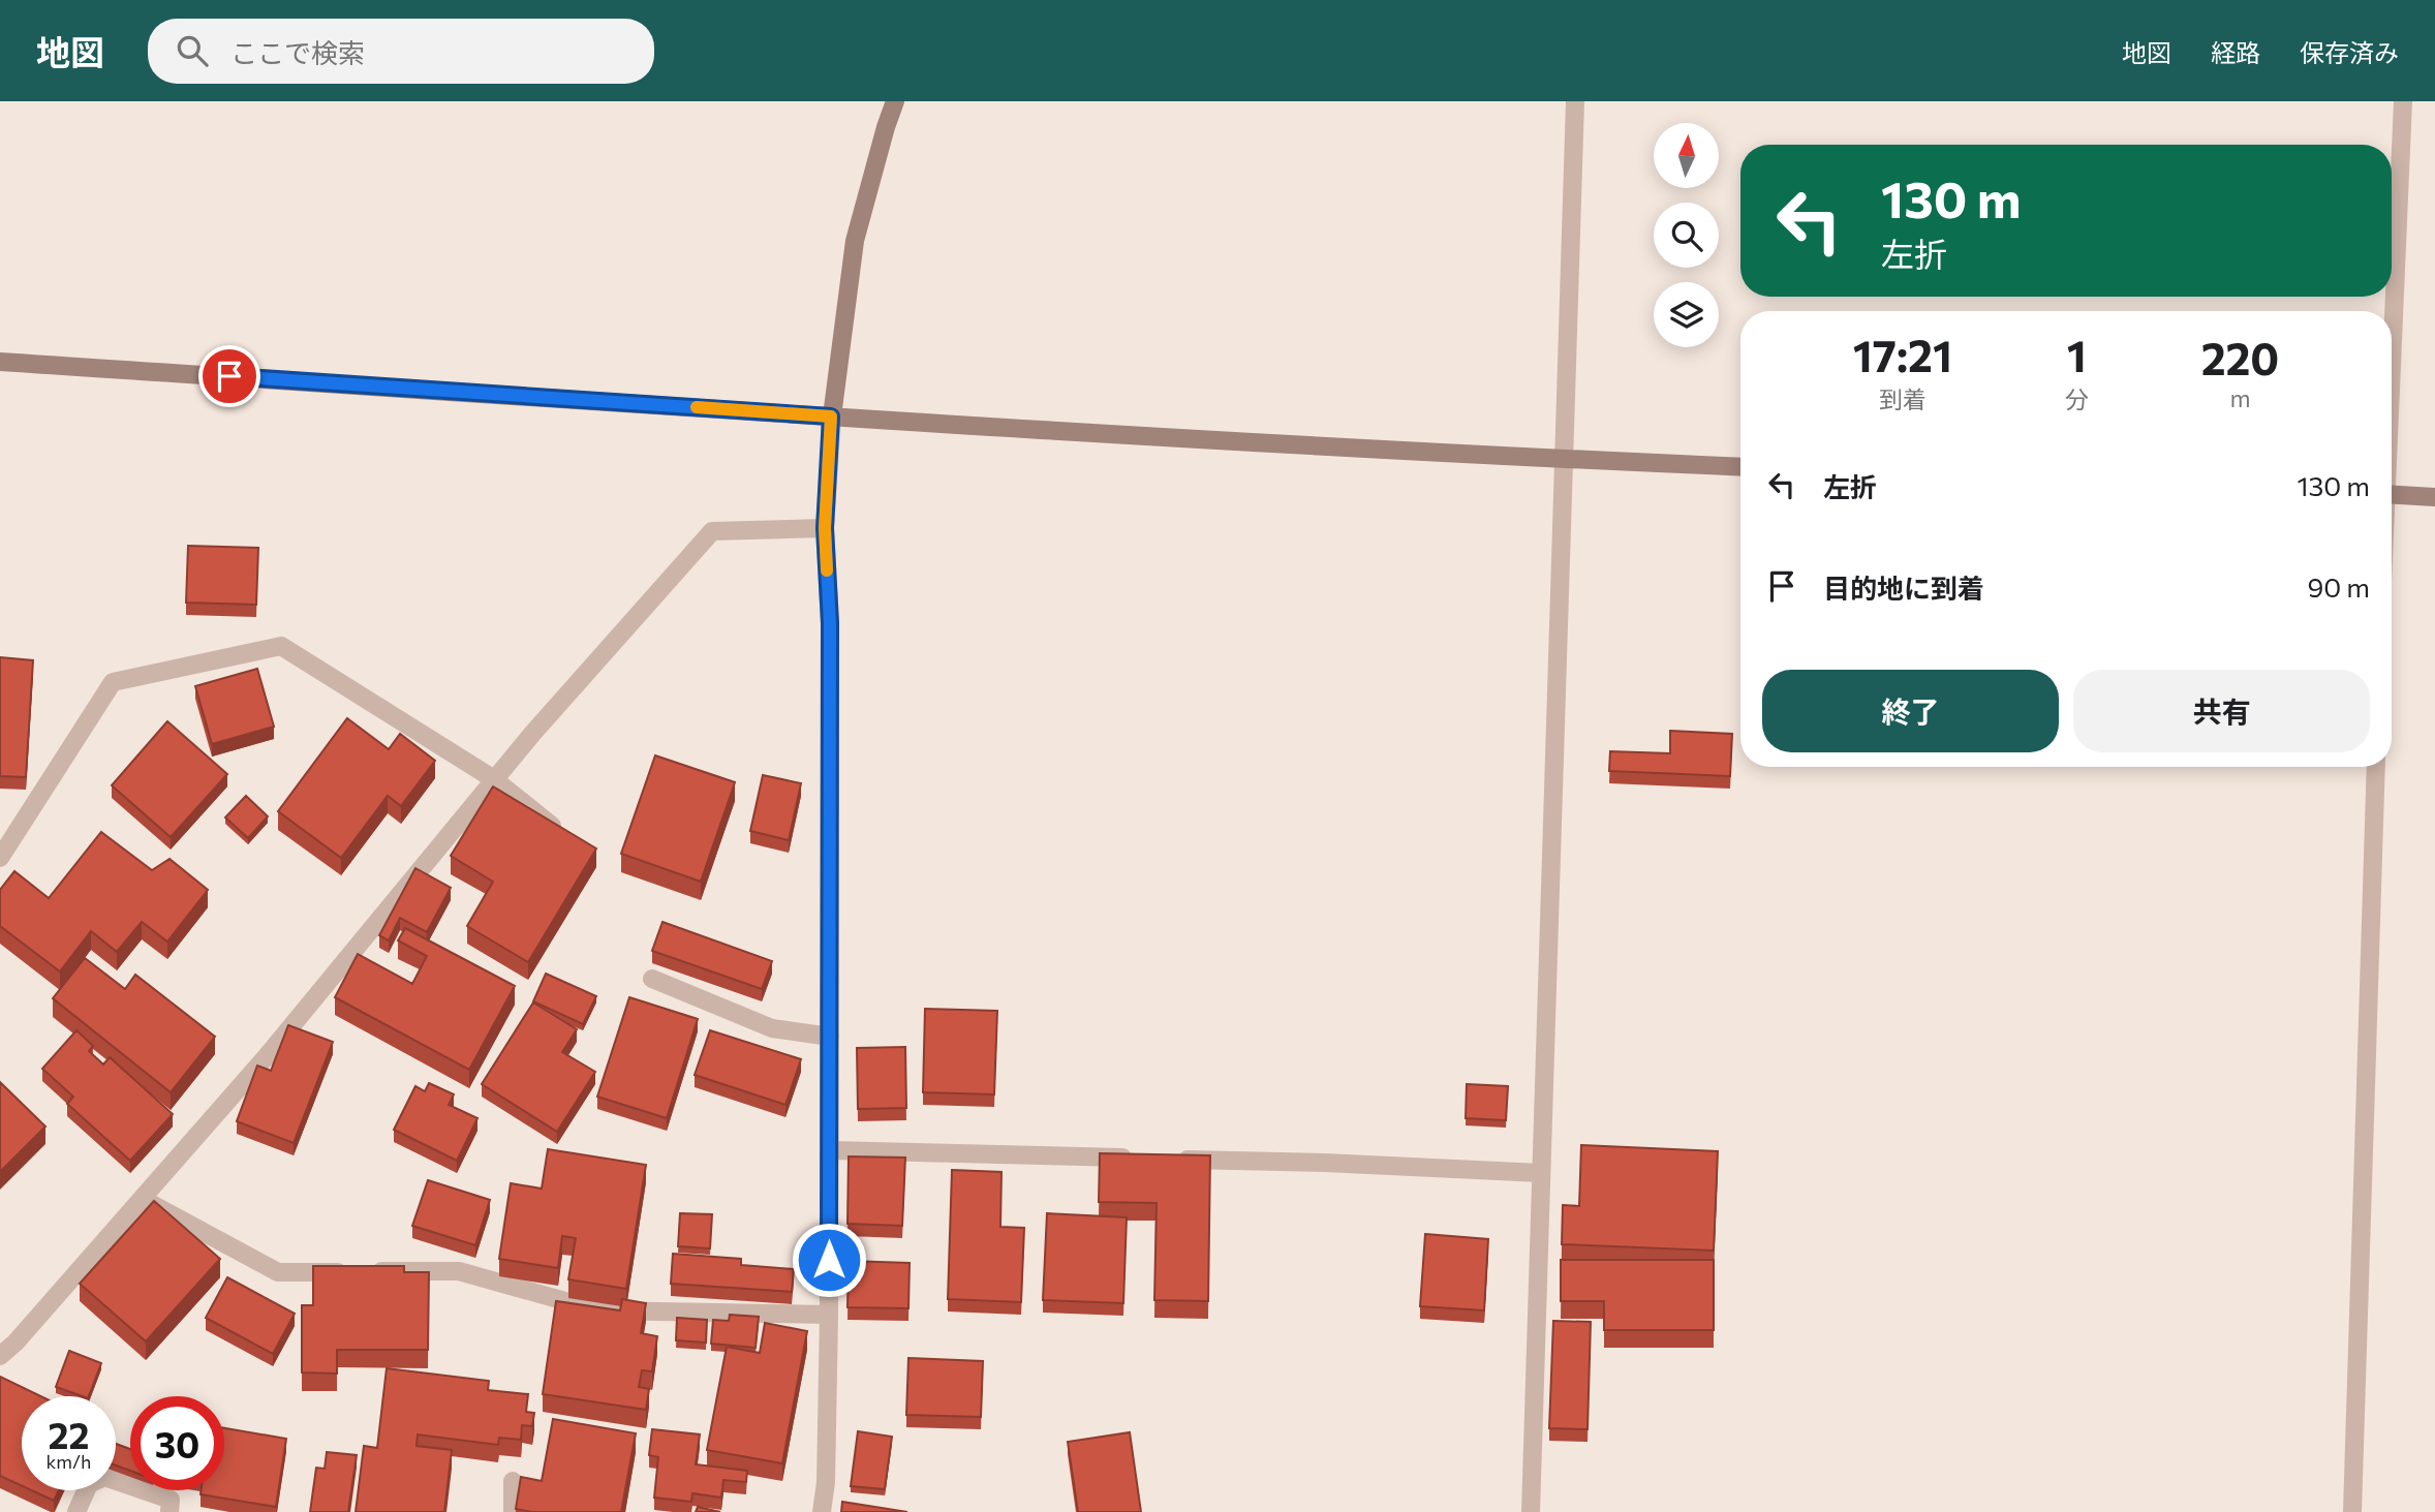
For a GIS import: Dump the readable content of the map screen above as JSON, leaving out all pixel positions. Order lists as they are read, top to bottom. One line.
{"north":"top","page":{"header":"地図","search":"ここで検索","nav":["地図","経路","保存済み"],"turn":["130 m","左折"],"eta":["17:21","到着","1","分","220","m"],"list":[{"name":"左折","value":"130 m"},{"name":"目的地に到着","value":"90 m"}],"buttons":["終了","共有"],"speed":"22 km/h","limit":"30"}}
